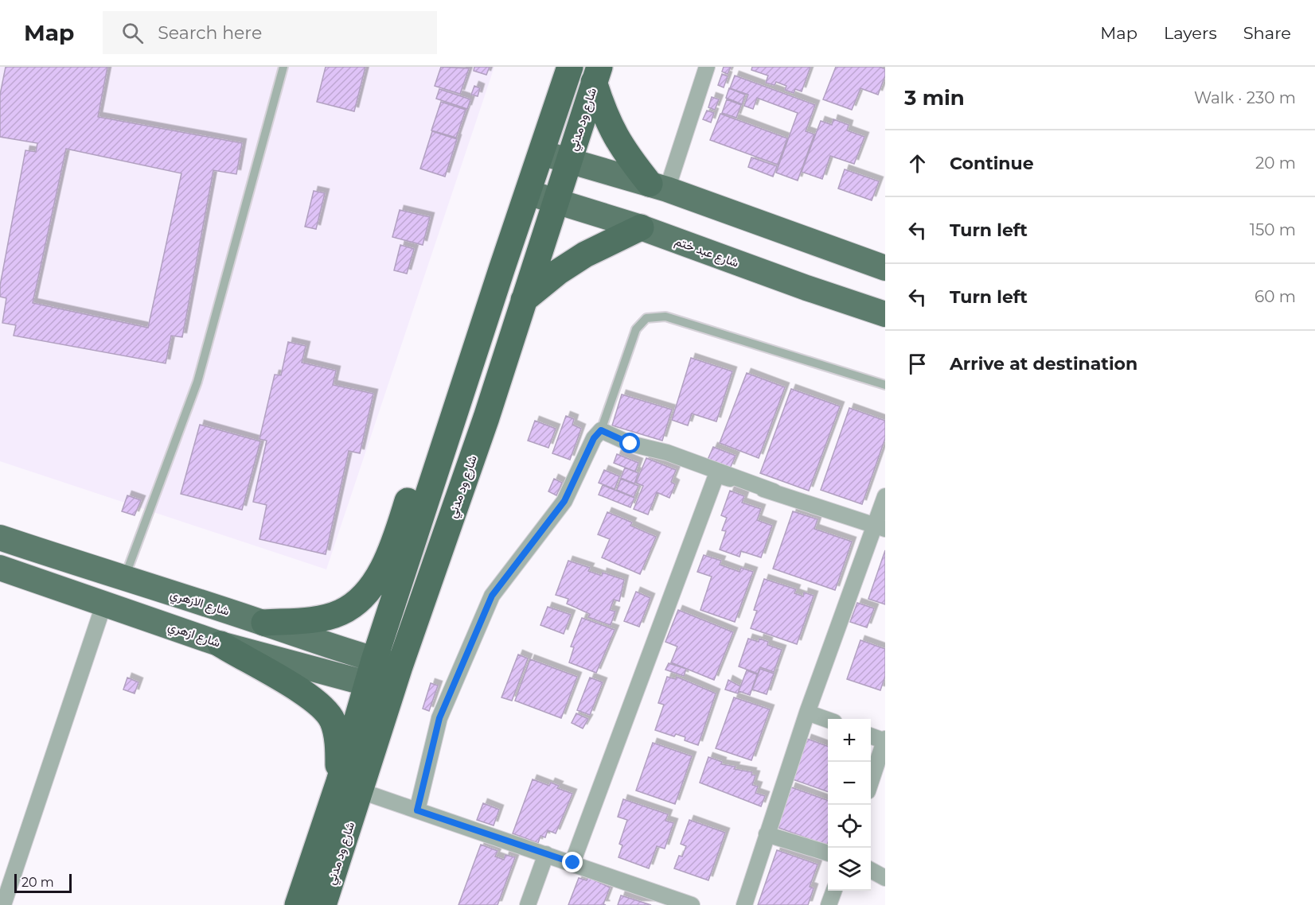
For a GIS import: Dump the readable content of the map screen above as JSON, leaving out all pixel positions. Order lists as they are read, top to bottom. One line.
{"streets":{"highway":["شارع ود مدني"],"main road":["شارع عبد ختم","شارع الازهري","شارع ازهري"]},"crossings":[["شارع ود مدني","شارع عبد ختم"],["شارع ود مدني","شارع الازهري"],["شارع ود مدني","شارع ازهري"],["شارع الازهري","شارع ازهري"]],"scale_bar":"20 m","page":{"header":"Map","search":"Search here","nav":["Map","Layers","Share"],"heading":["3 min","Walk · 230 m"],"list":[["Continue","20 m"],["Turn left","150 m"],["Turn left","60 m"],"Arrive at destination"],"map_buttons":["+","−"],"scale":"20 m"}}
